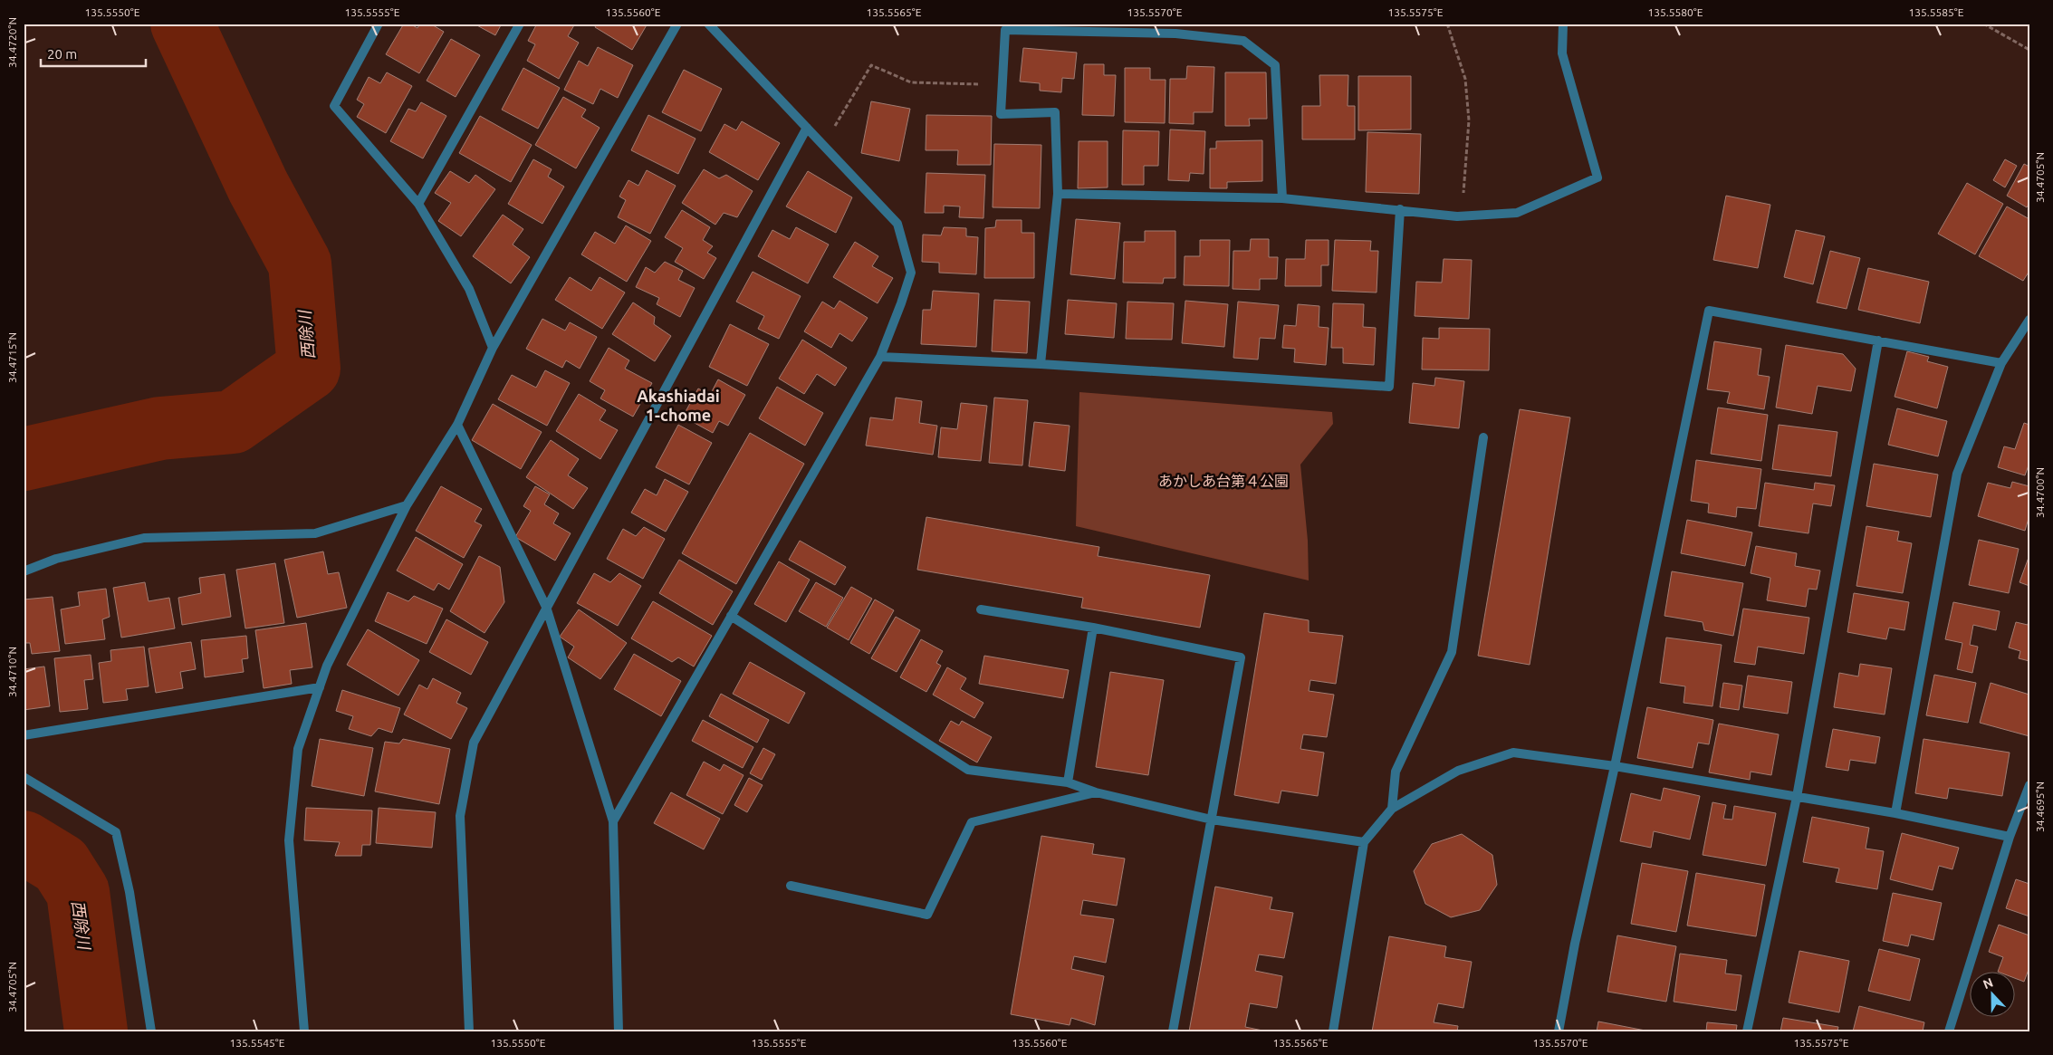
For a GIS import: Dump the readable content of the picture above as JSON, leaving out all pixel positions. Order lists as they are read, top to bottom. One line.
{"districts":["Akashiadai 1-chome"],"water":["西除川"],"parks":["あかしあ台第４公園"],"scale_bar":"20 m","north":"top","coordinates":["135.5550°E","135.5555°E","135.5560°E","135.5565°E","135.5570°E","135.5575°E","135.5580°E","135.5585°E","34.4720°N","34.4705°N","34.4715°N","34.4700°N","34.4710°N","34.4695°N","135.5545°E"]}
